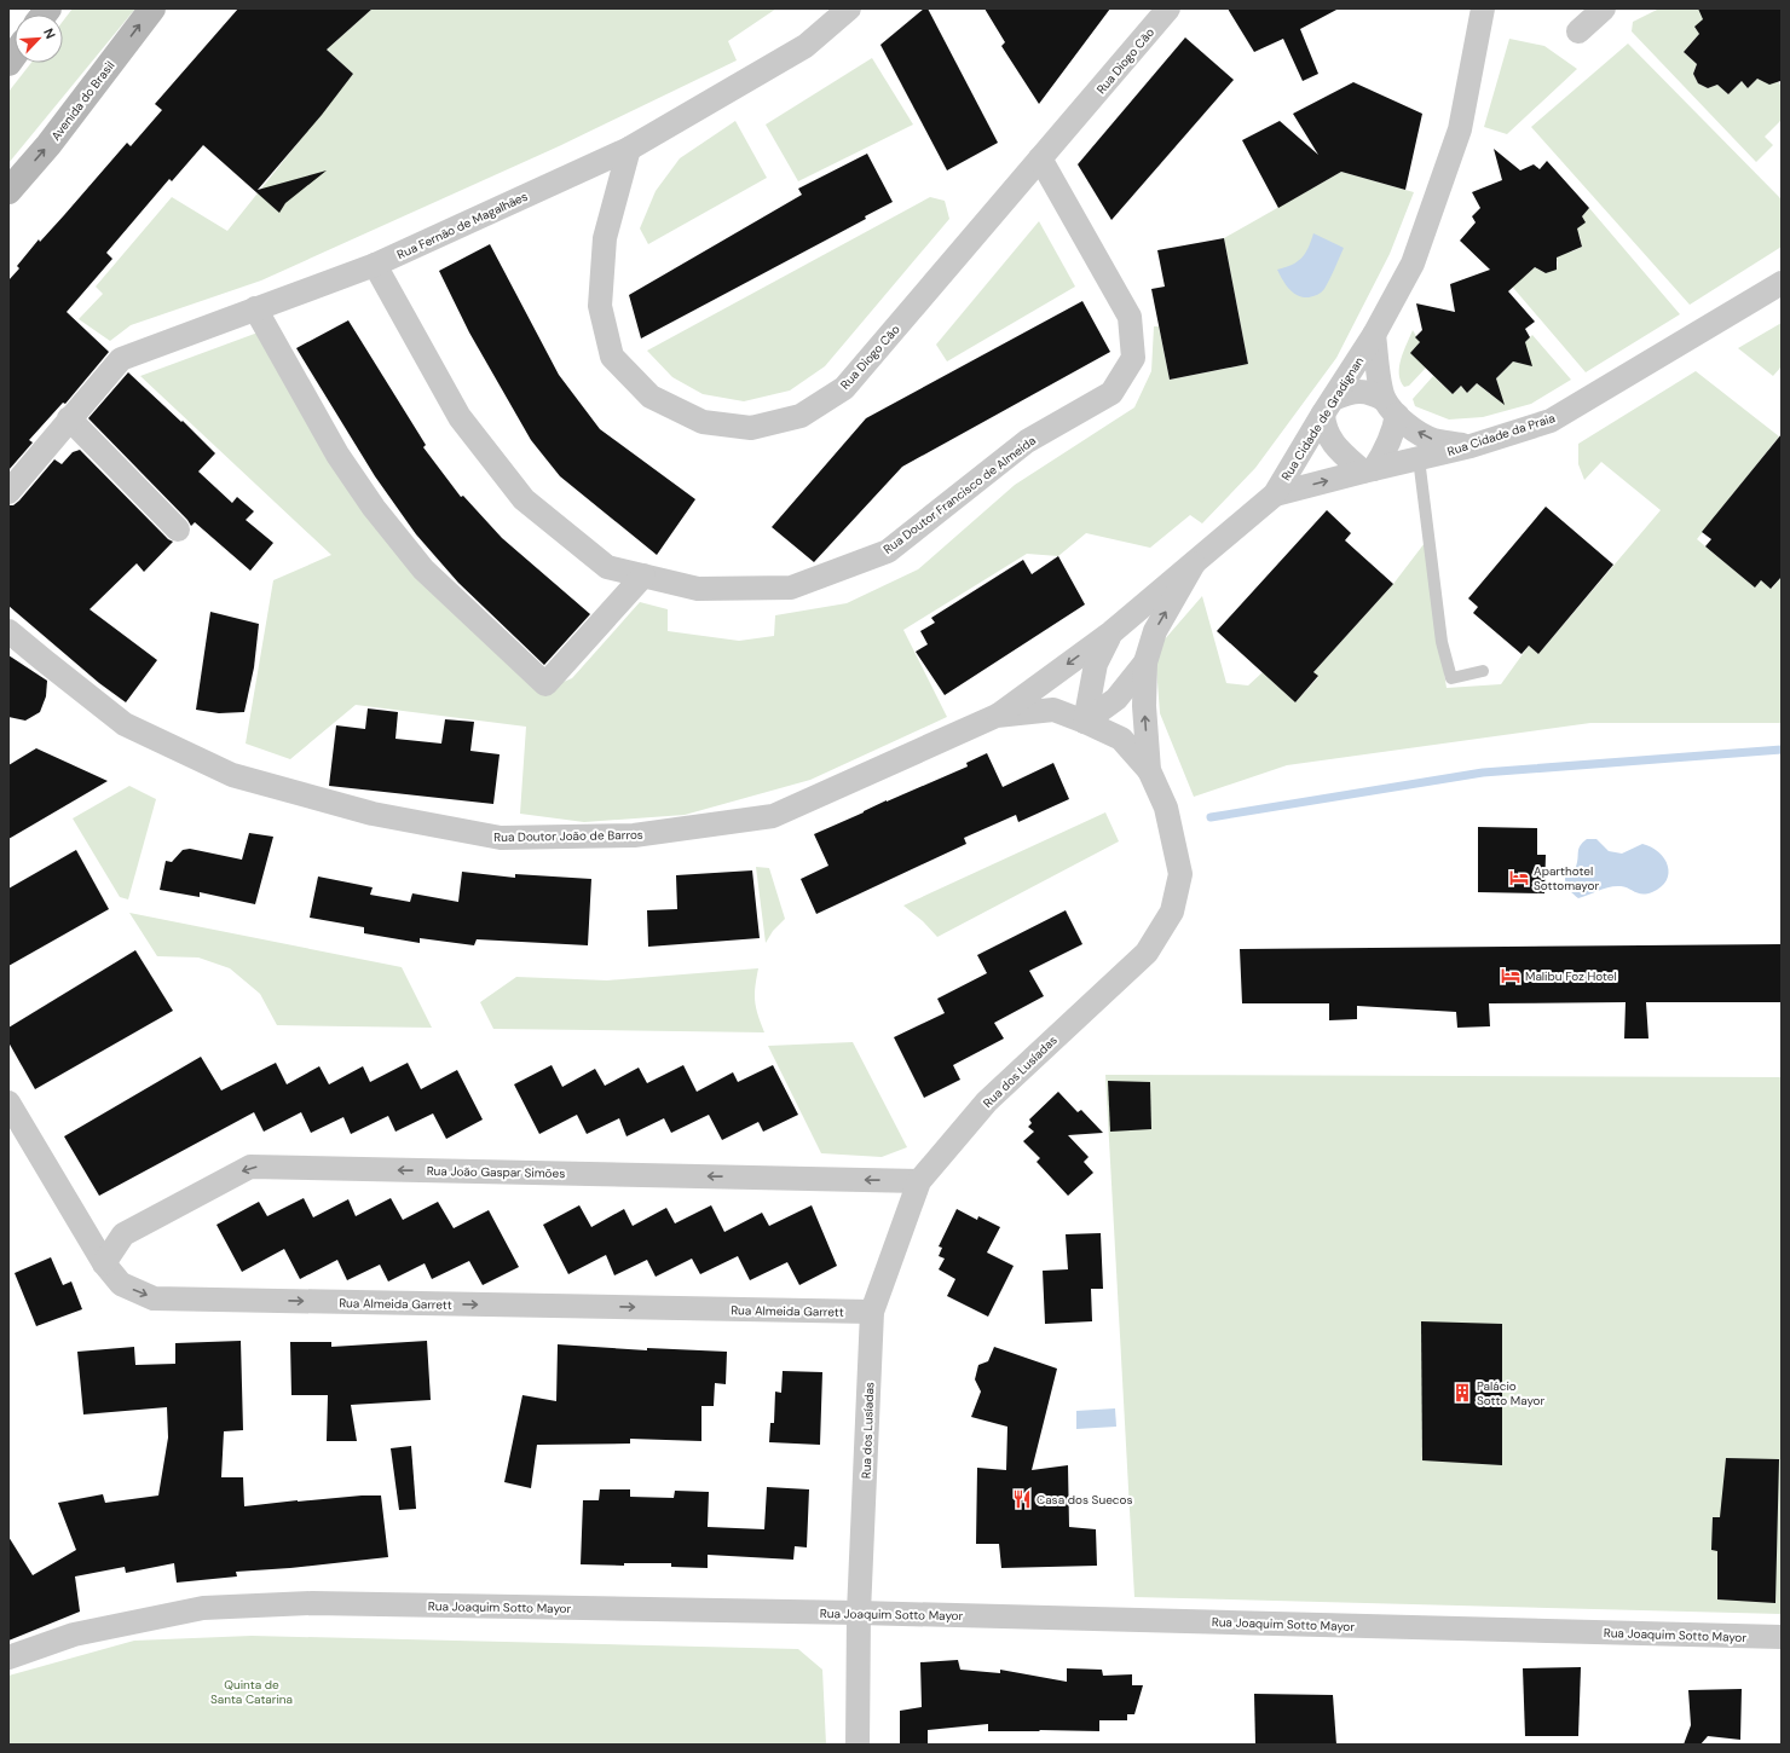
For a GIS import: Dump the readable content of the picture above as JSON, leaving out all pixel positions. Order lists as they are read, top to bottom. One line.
{"streets":{"main road":["Avenida do Brasil"],"street":["Rua Diogo Cão","Rua Fernão de Magalhães","Rua Cidade de Gradignan","Rua Cidade da Praia","Rua Doutor Francisco de Almeida","Rua Doutor João de Barros","Rua dos Lusíadas","Rua João Gaspar Simões","Rua Almeida Garrett","Rua Joaquim Sotto Mayor"]},"crossings":[["Rua Diogo Cão","Rua Fernão de Magalhães"],["Rua Diogo Cão","Rua Doutor Francisco de Almeida"],["Rua Fernão de Magalhães","Rua Doutor Francisco de Almeida"],["Rua Cidade de Gradignan","Rua Cidade da Praia"],["Rua Cidade de Gradignan","Rua Doutor João de Barros"],["Rua Cidade de Gradignan","Rua dos Lusíadas"],["Rua Doutor João de Barros","Rua dos Lusíadas"],["Rua dos Lusíadas","Rua João Gaspar Simões"],["Rua dos Lusíadas","Rua Almeida Garrett"],["Rua dos Lusíadas","Rua Joaquim Sotto Mayor"],["Rua João Gaspar Simões","Rua Almeida Garrett"]],"one_way":["Avenida do Brasil","Rua João Gaspar Simões","Rua Almeida Garrett"],"parks":["Quinta de Santa Catarina"],"places":{"hotel":["Aparthotel Sottomayor","Malibu Foz Hotel"],"building":["Palácio Sotto Mayor"],"restaurant":["Casa dos Suecos"]},"north":"top right"}
